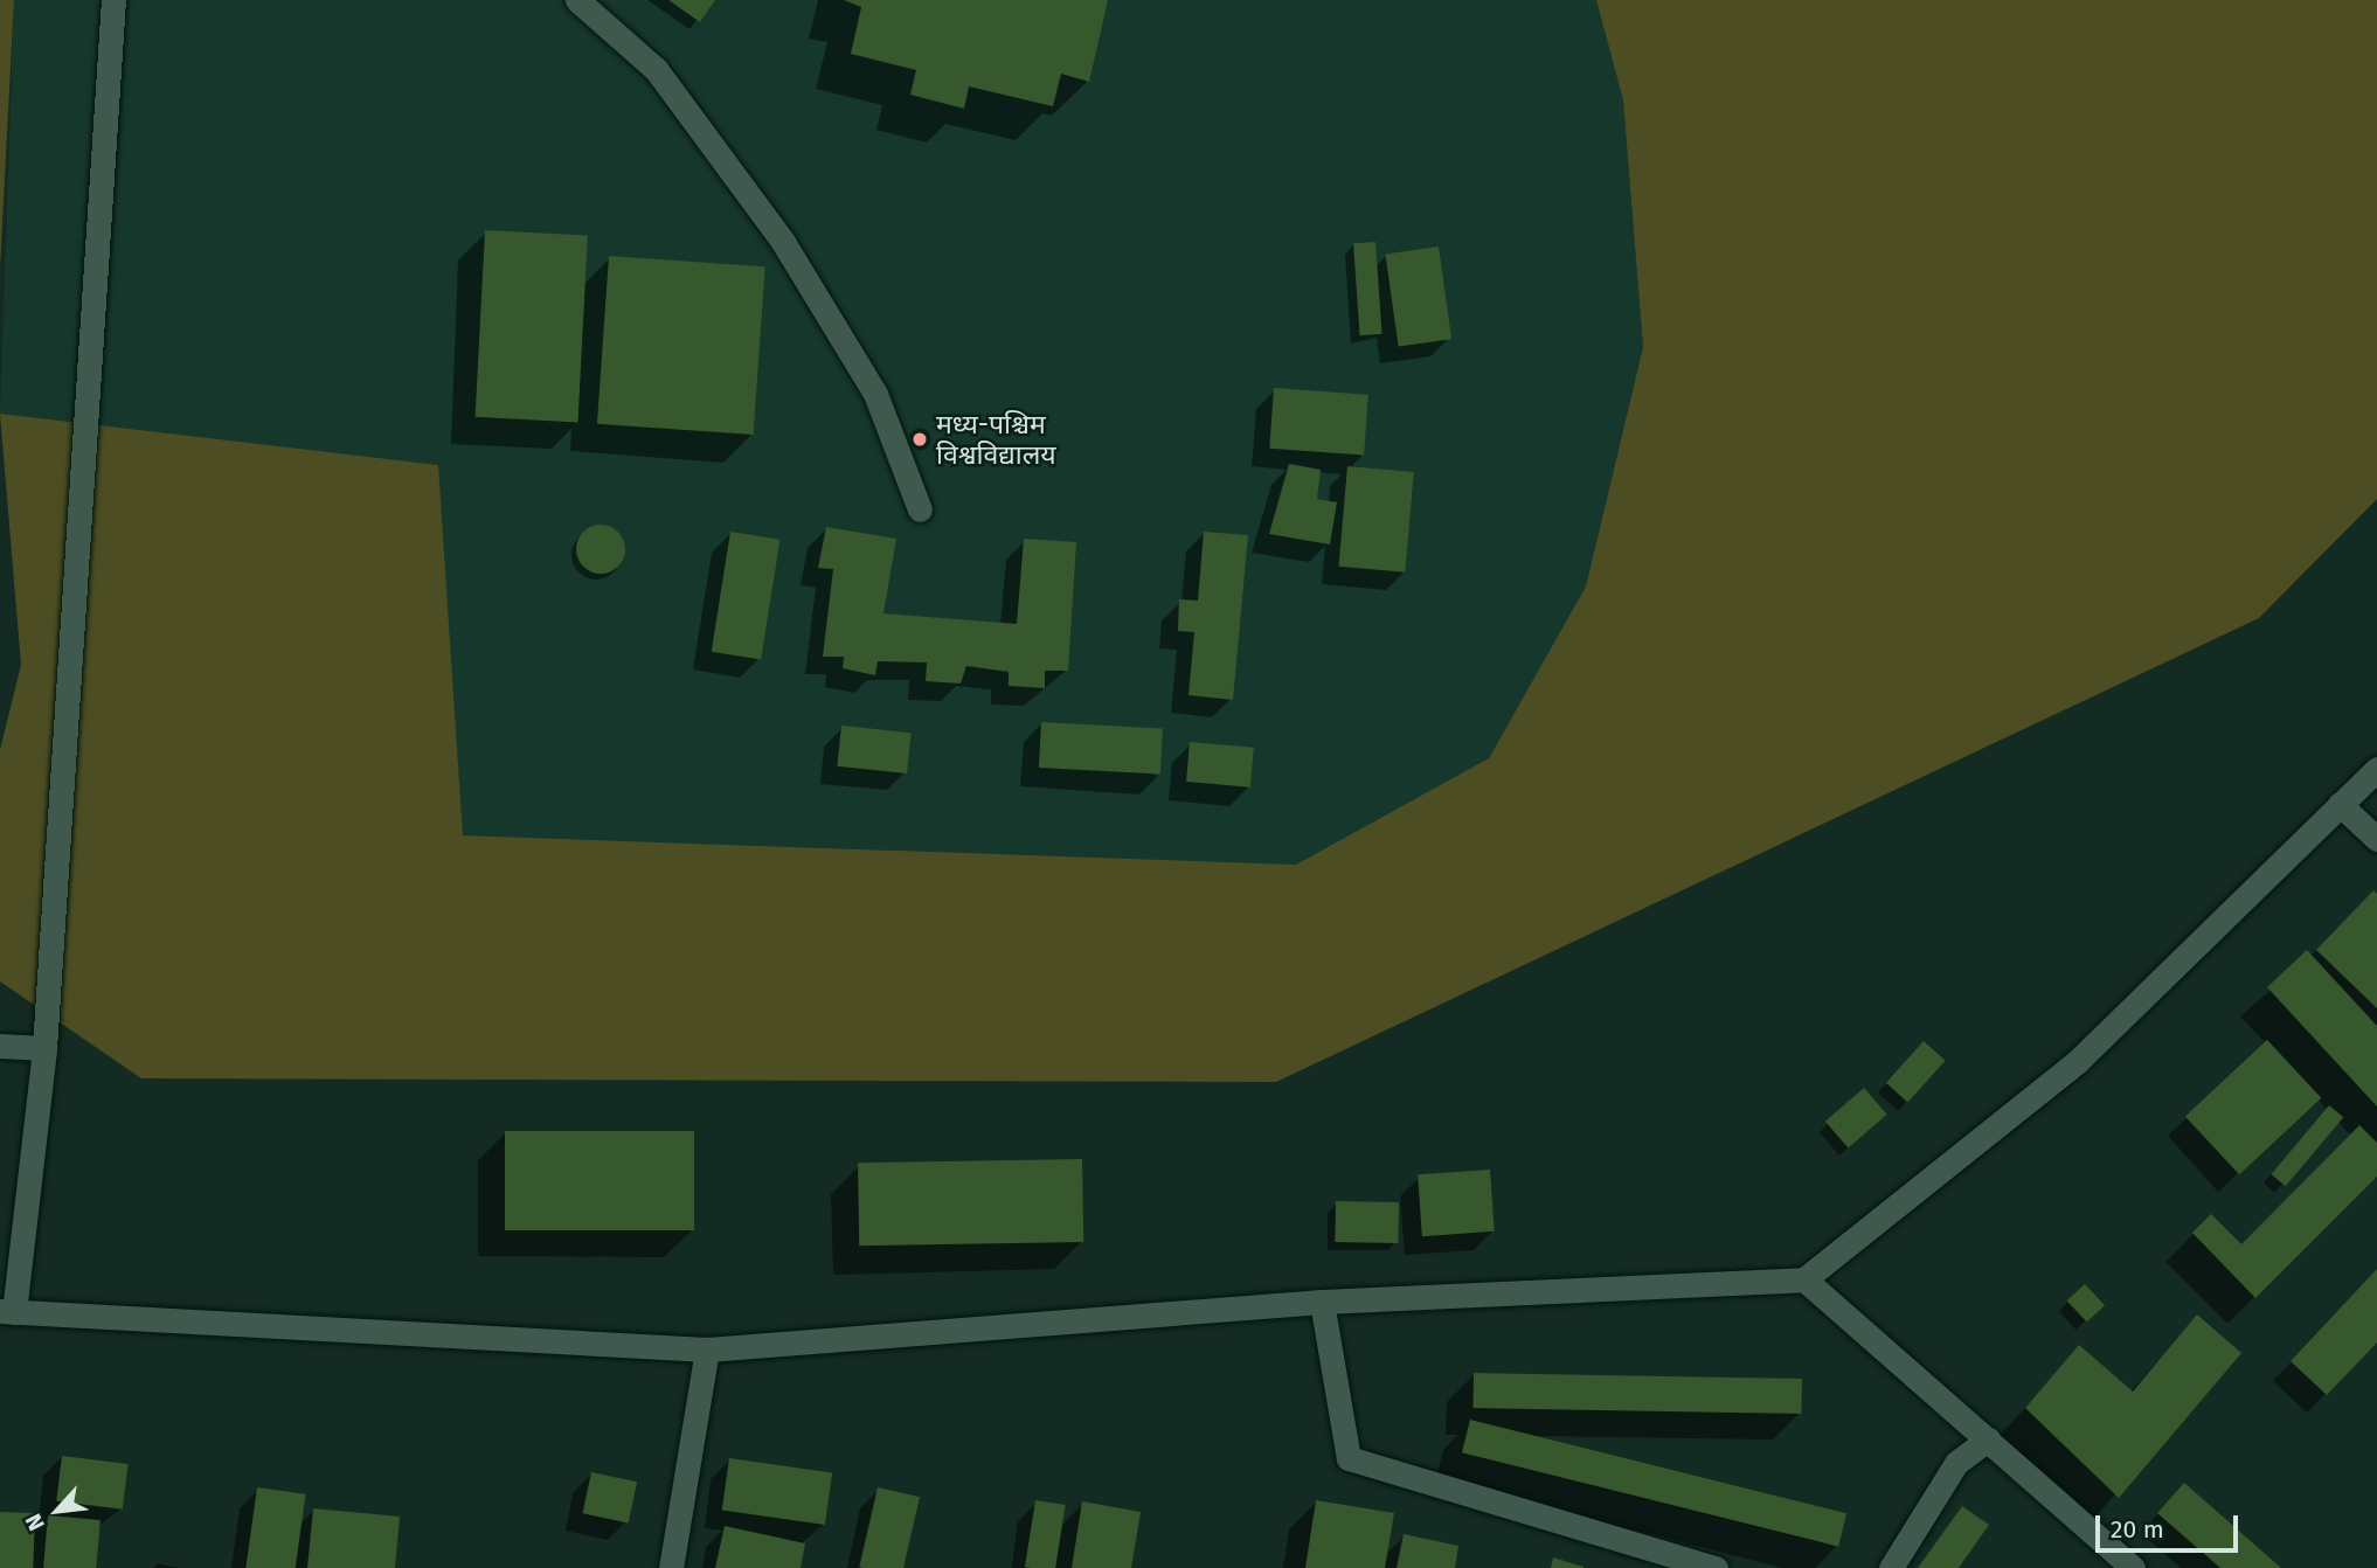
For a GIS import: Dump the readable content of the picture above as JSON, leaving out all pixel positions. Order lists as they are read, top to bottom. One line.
{"places":["मध्य-पश्चिम विश्वविद्यालय"],"scale_bar":"20 m","north":"bottom left"}
